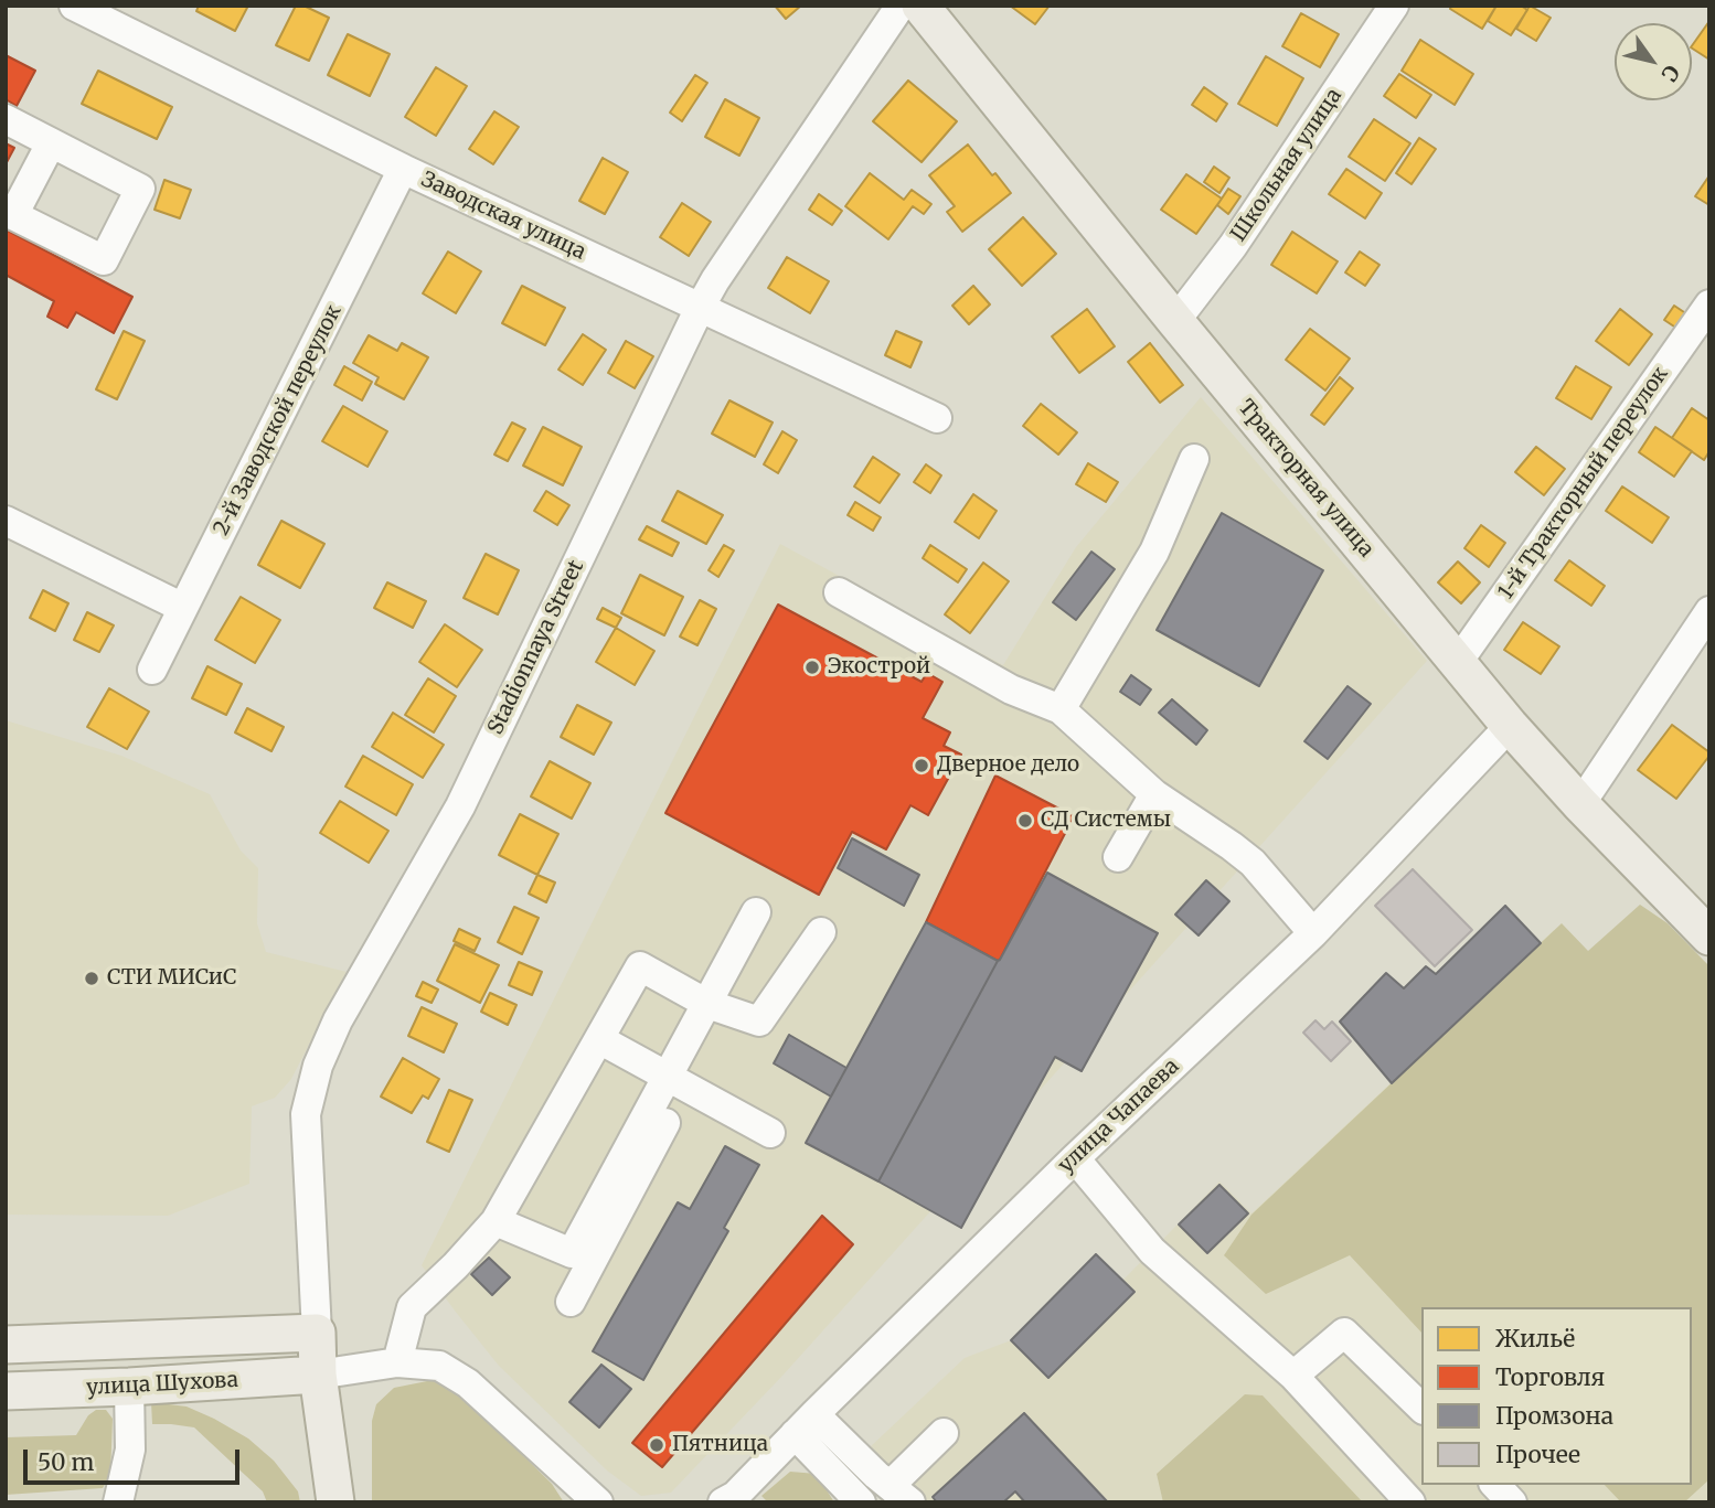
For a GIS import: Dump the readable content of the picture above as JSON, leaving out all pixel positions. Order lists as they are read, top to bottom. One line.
{"streets":{"main road":["Тракторная улица","улица Шухова"],"street":["Школьная улица","Заводская улица","2-й Заводской переулок","1-й Тракторный переулок","Stadionnaya Street","улица Чапаева"]},"crossings":[["Школьная улица","Тракторная улица"],["Заводская улица","2-й Заводской переулок"],["Заводская улица","Stadionnaya Street"],["Тракторная улица","1-й Тракторный переулок"],["Тракторная улица","улица Чапаева"]],"places":["Экострой","Дверное дело","СД Системы","СТИ МИСиС","Пятница"],"legend":["Жильё","Торговля","Промзона","Прочее"],"scale_bar":"50 m","north":"bottom right"}
